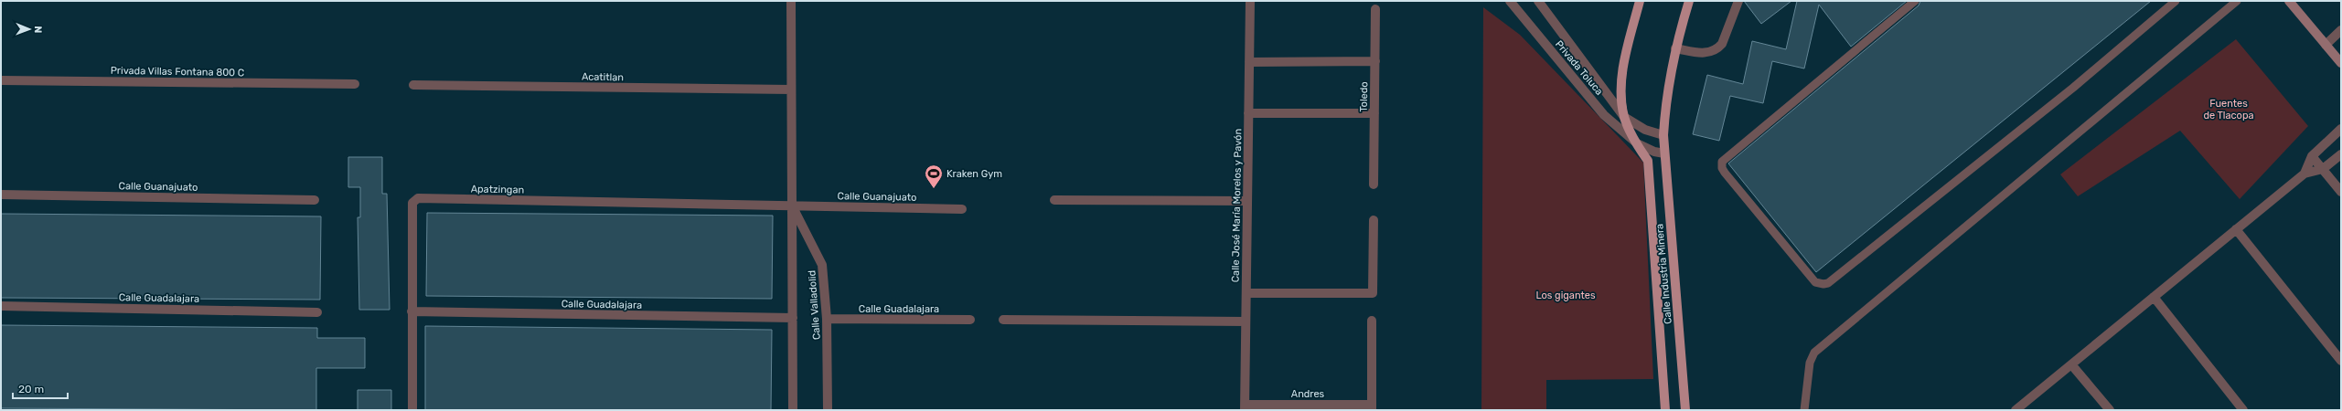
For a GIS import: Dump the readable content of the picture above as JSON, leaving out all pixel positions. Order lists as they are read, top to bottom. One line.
{"streets":{"main road":["Privada Toluca","Calle Industria Minera"],"street":["Privada Villas Fontana 800 C","Acatitlan","Toledo","Calle Guanajuato","Apatzingan","Calle José María Morelos y Pavón","Calle Guadalajara","Calle Valladolid","Andres"]},"crossings":[["Privada Toluca","Calle Industria Minera"],["Acatitlan","Calle Valladolid"],["Calle Guanajuato","Apatzingan"],["Calle Guanajuato","Calle Valladolid"],["Apatzingan","Calle Guadalajara"],["Apatzingan","Calle Valladolid"],["Calle José María Morelos y Pavón","Andres"],["Calle Guadalajara","Calle Valladolid"]],"parks":["Fuentes de Tlacopa","Los gigantes"],"places":{"sports":["Kraken Gym"]},"scale_bar":"20 m","north":"right"}
